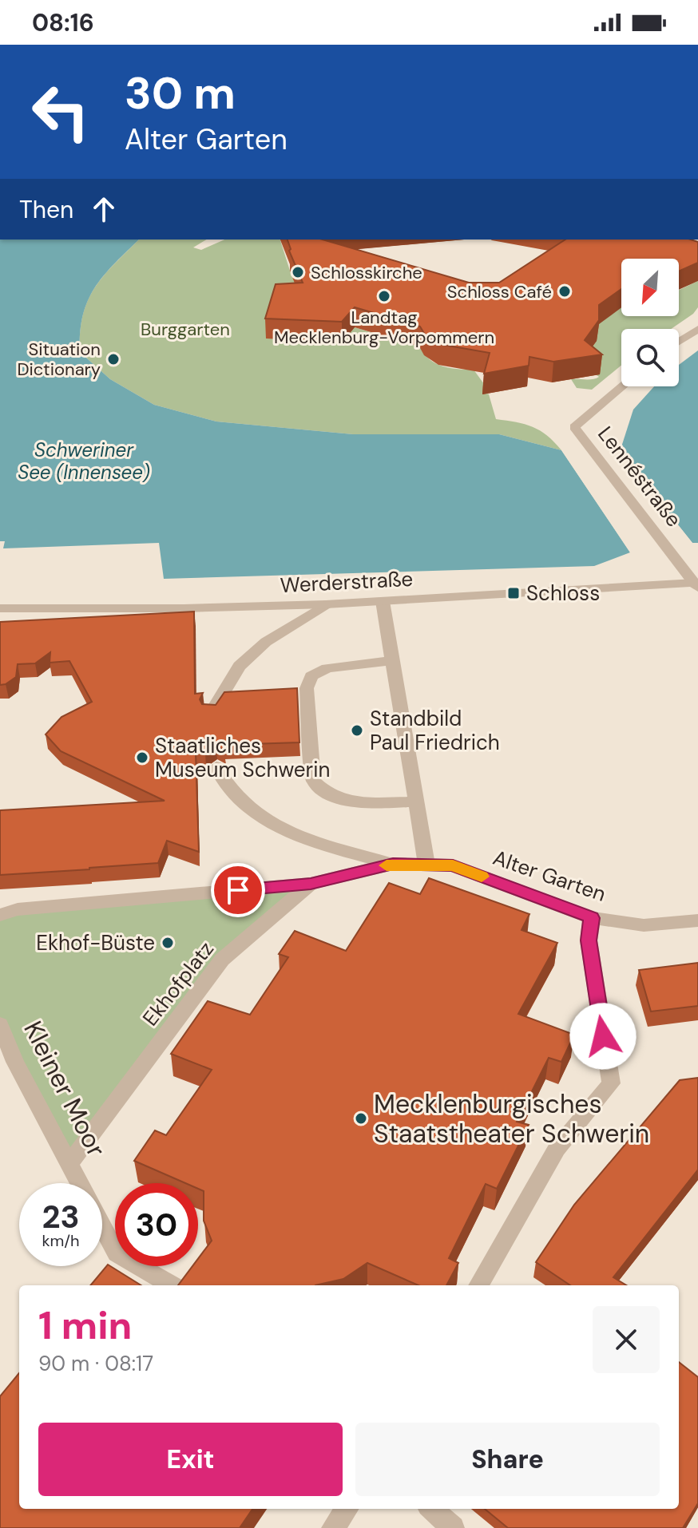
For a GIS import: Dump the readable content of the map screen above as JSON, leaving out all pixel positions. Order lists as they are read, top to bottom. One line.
{"streets":{"street":["Lennéstraße","Werderstraße","Alter Garten","Ekhofplatz","Kleiner Moor"]},"crossings":[["Lennéstraße","Werderstraße"],["Alter Garten","Ekhofplatz"],["Ekhofplatz","Kleiner Moor"]],"water":["Schweriner See (Innensee)"],"parks":["Burggarten"],"places":{"other":["Schlosskirche","Schloss Café","Landtag Mecklenburg-Vorpommern","Situation Dictionary","Standbild Paul Friedrich","Staatliches Museum Schwerin","Ekhof-Büste","Mecklenburgisches Staatstheater Schwerin"],"transit":["Schloss"]},"north":"bottom left","page":{"status":"08:16","turn":["30 m","Alter Garten"],"then":"Then","speed":"23 km/h","limit":"30","heading":["1 min","90 m · 08:17"],"buttons":["Exit","Share"]}}
